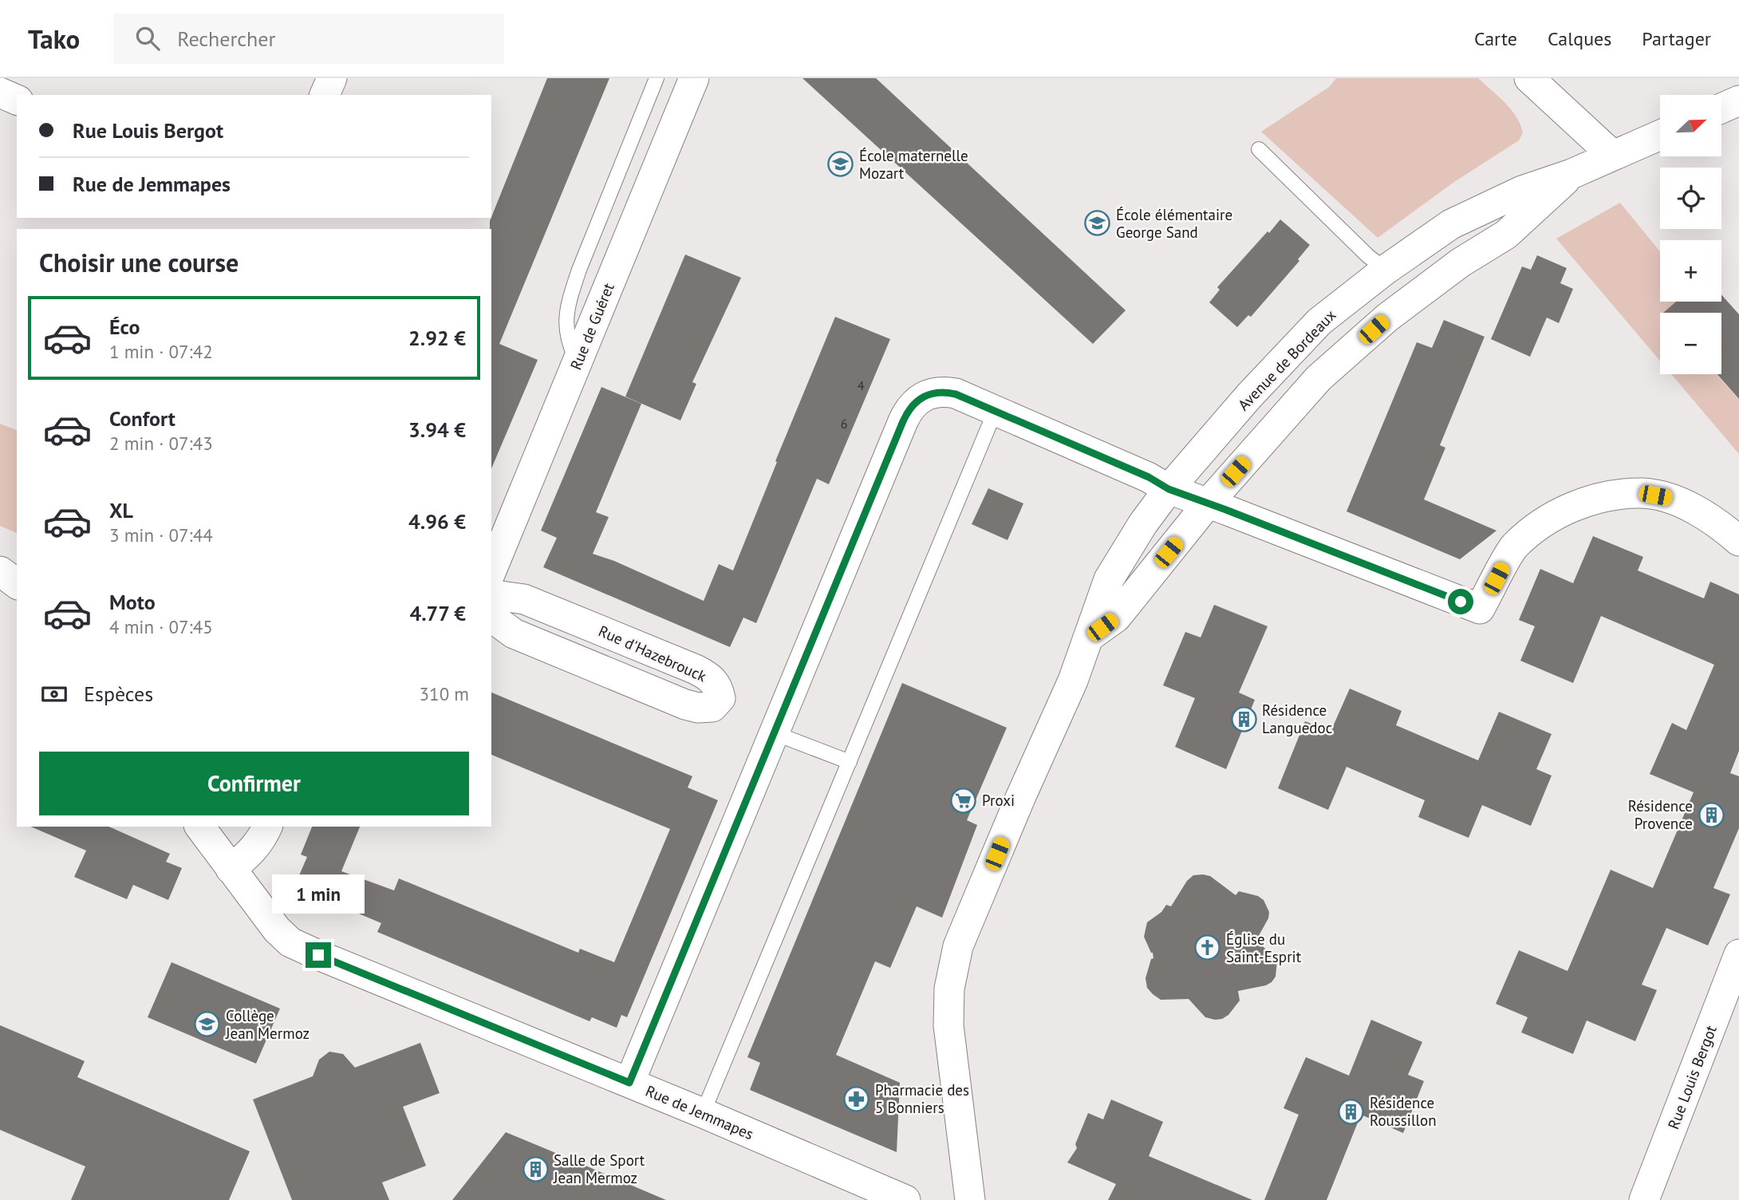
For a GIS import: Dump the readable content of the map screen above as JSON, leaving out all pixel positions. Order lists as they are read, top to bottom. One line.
{"streets":{"street":["Rue de Guéret","Avenue de Bordeaux","Rue d'Hazebrouck","Rue Louis Bergot","Rue de Jemmapes"]},"places":{"school or university":["École maternelle Mozart","École élémentaire George Sand","Collège Jean Mermoz"],"building":["Résidence Languedoc","Résidence Provence","Résidence Roussillon","Salle de Sport Jean Mermoz"],"supermarket":["Proxi"],"church":["Église du Saint-Esprit"],"pharmacy":["Pharmacie des 5 Bonniers"]},"house_numbers":["4","6"],"north":"top right","page":{"header":"Tako","search":"Rechercher","nav":["Carte","Calques","Partager"],"map_buttons":["+","−"],"banner":["Rue Louis Bergot","Rue de Jemmapes"],"heading":"Choisir une course","list":[{"name":"Éco","note":"1 min · 07:42","value":"2.92 €"},{"name":"Confort","note":"2 min · 07:43","value":"3.94 €"},{"name":"XL","note":"3 min · 07:44","value":"4.96 €"},{"name":"Moto","note":"4 min · 07:45","value":"4.77 €"}],"pay":["Espèces","310 m"],"buttons":"Confirmer","bubble":"1 min"}}
